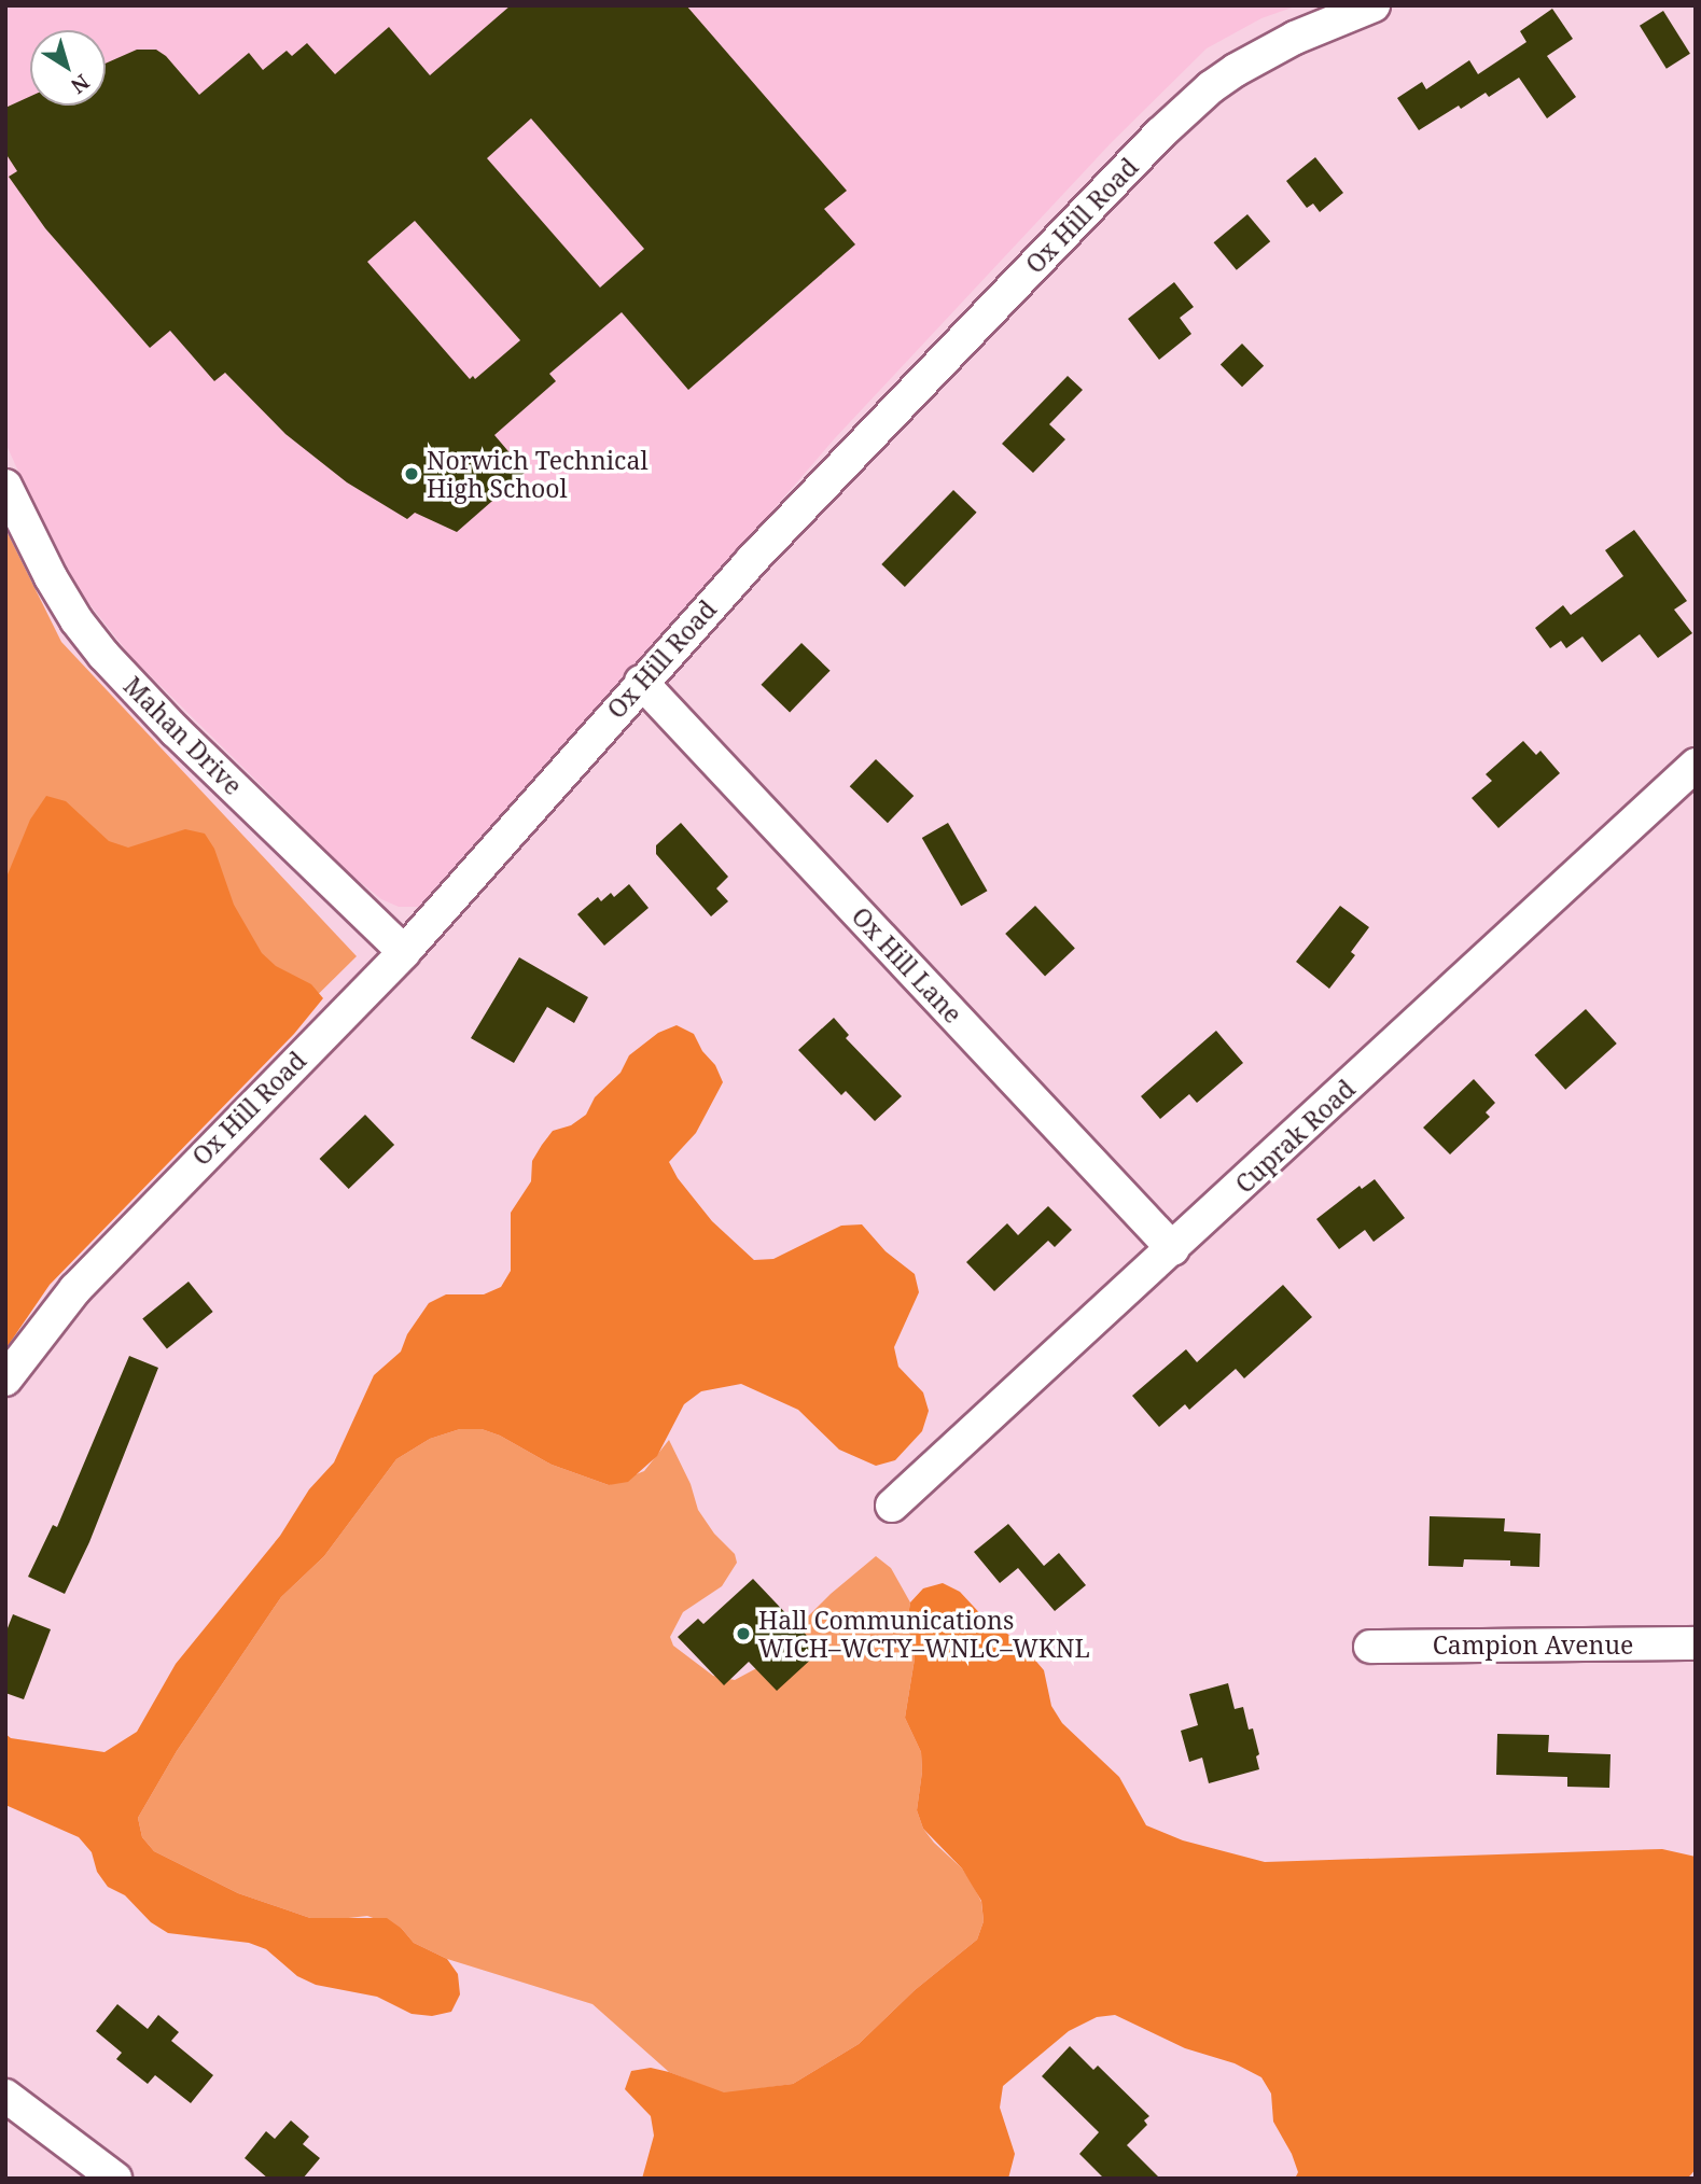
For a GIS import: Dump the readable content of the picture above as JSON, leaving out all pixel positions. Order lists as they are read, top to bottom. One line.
{"streets":{"street":["Ox Hill Road","Mahan Drive","Ox Hill Lane","Cuprak Road","Campion Avenue"]},"crossings":[["Ox Hill Road","Mahan Drive"],["Ox Hill Road","Ox Hill Lane"],["Ox Hill Lane","Cuprak Road"]],"places":["Norwich Technical High School","Hall Communications WICH–WCTY–WNLC–WKNL"],"north":"bottom right"}
